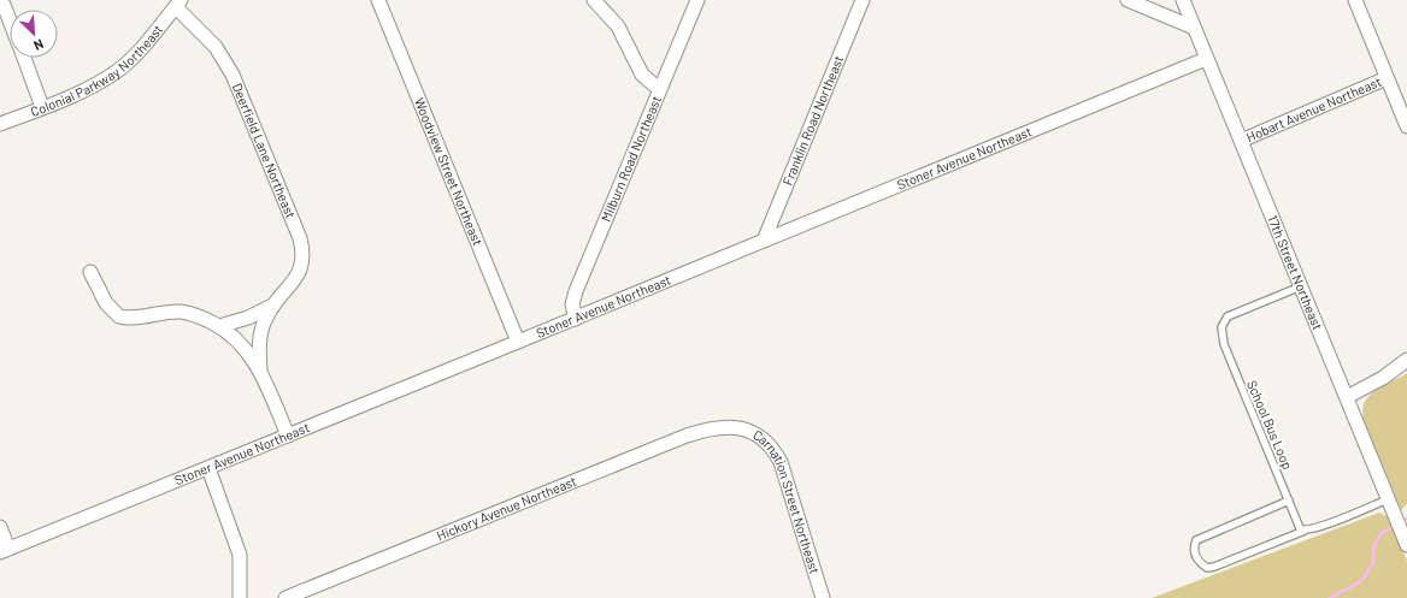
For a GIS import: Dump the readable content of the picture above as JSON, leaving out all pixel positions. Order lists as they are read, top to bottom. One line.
{"streets":{"street":["Colonial Parkway Northeast","Hobart Avenue Northeast","Franklin Road Northeast","Deerfield Lane Northeast","Stoner Avenue Northeast","Milburn Road Northeast","Woodview Street Northeast","17th Street Northeast","Carnation Street Northeast","Hickory Avenue Northeast"],"lane":["School Bus Loop"]},"crossings":[["Colonial Parkway Northeast","Deerfield Lane Northeast"],["Hobart Avenue Northeast","17th Street Northeast"],["Franklin Road Northeast","Stoner Avenue Northeast"],["Deerfield Lane Northeast","Stoner Avenue Northeast"],["Stoner Avenue Northeast","Milburn Road Northeast"],["Stoner Avenue Northeast","Woodview Street Northeast"],["Stoner Avenue Northeast","17th Street Northeast"],["17th Street Northeast","School Bus Loop"],["Carnation Street Northeast","Hickory Avenue Northeast"]],"north":"bottom right"}
